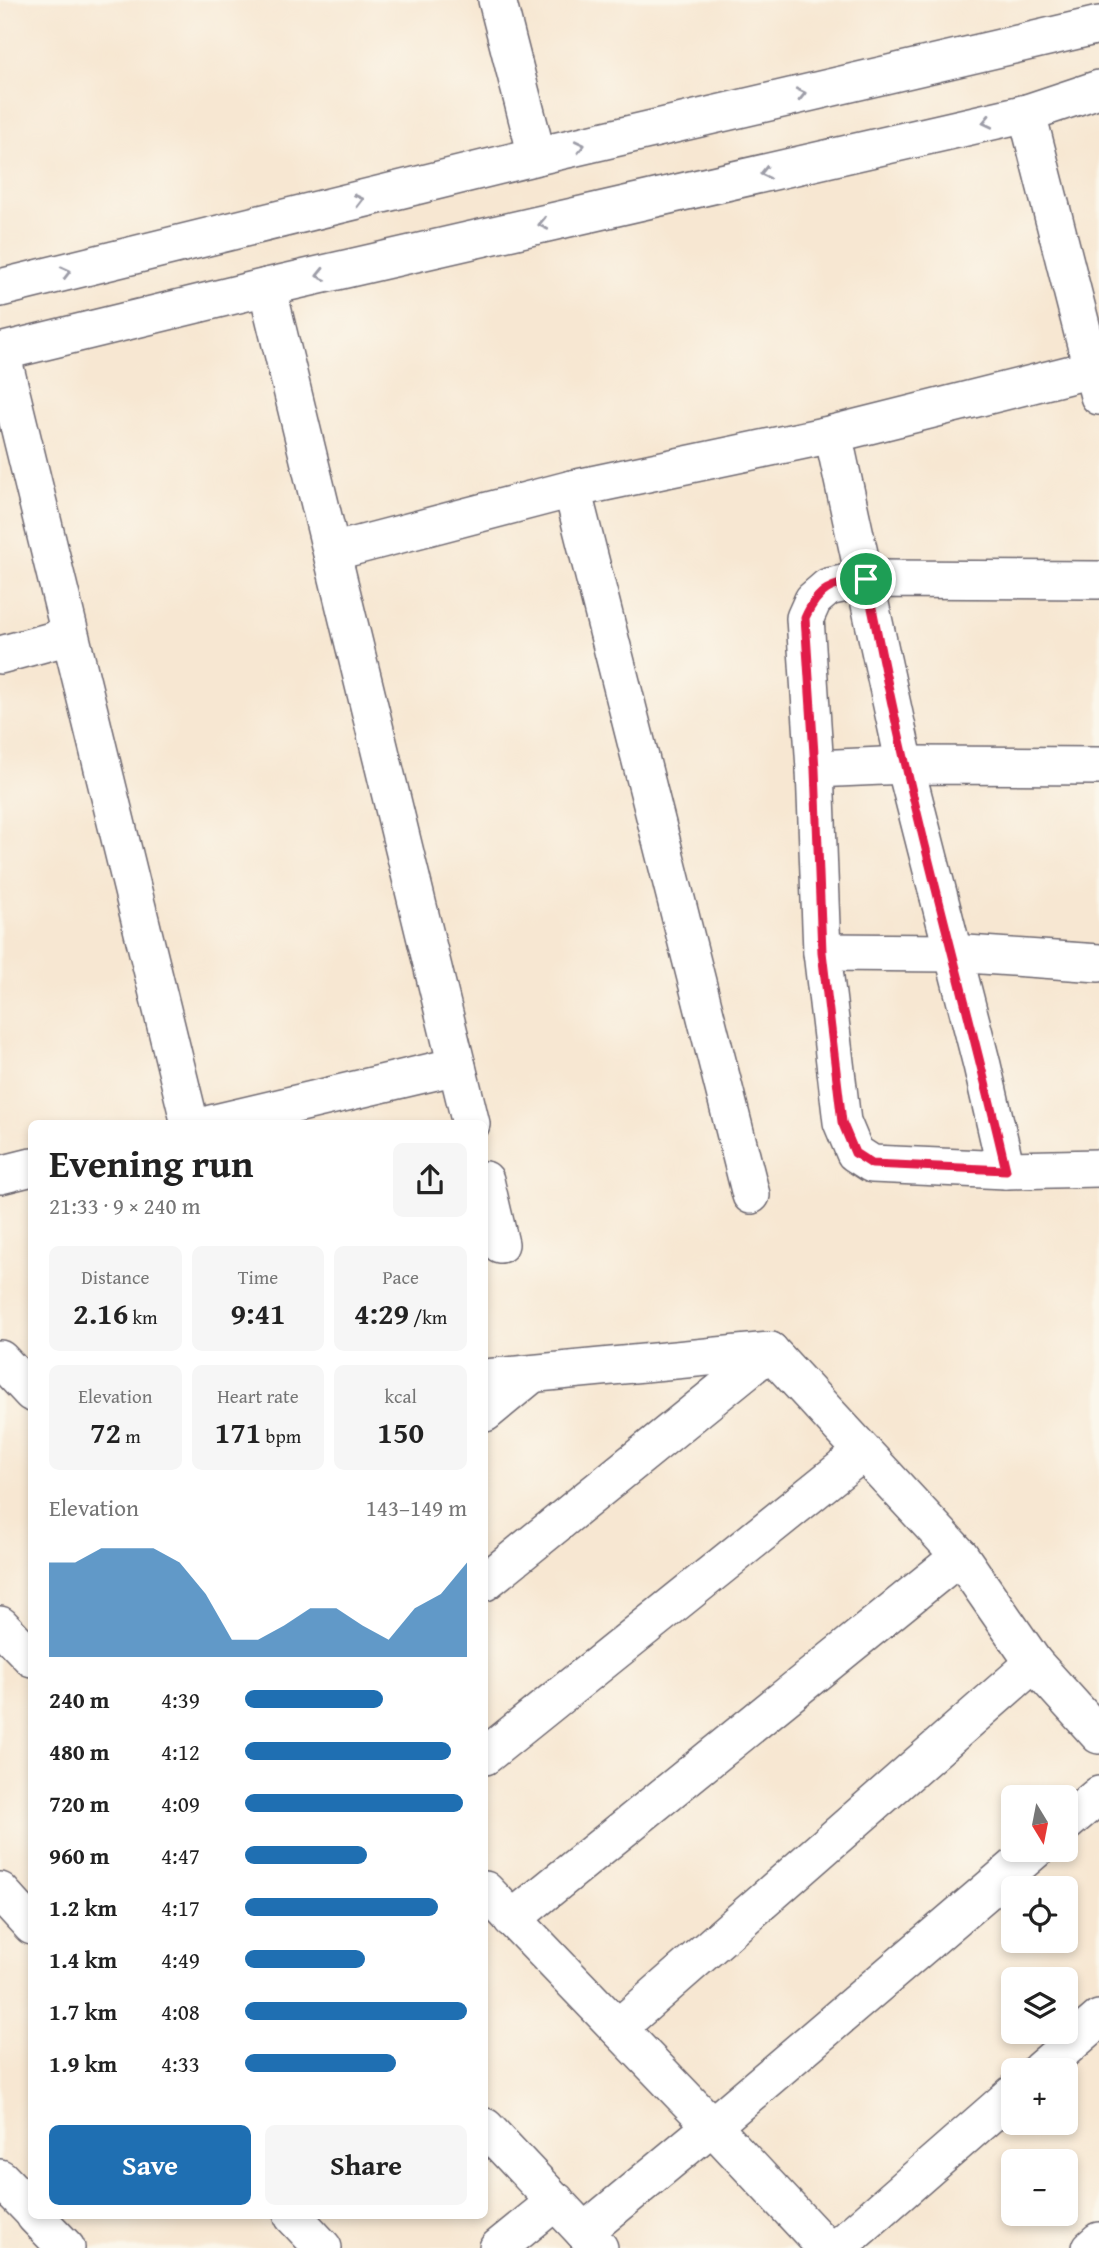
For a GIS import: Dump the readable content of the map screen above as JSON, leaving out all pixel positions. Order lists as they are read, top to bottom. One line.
{"north":"bottom","page":{"heading":["Evening run","21:33 · 9 × 240 m"],"stats":[["Distance","2.16 km"],["Time","9:41"],["Pace","4:29 /km"],["Elevation","72 m"],["Heart rate","171 bpm"],["kcal","150"]],"chart":["Elevation","143–149 m"],"list":[{"name":"240 m","note":"4:39"},{"name":"480 m","note":"4:12"},{"name":"720 m","note":"4:09"},{"name":"960 m","note":"4:47"},{"name":"1.2 km","note":"4:17"},{"name":"1.4 km","note":"4:49"},{"name":"1.7 km","note":"4:08"},{"name":"1.9 km","note":"4:33"}],"map_buttons":["+","−"],"buttons":["Save","Share"]}}
